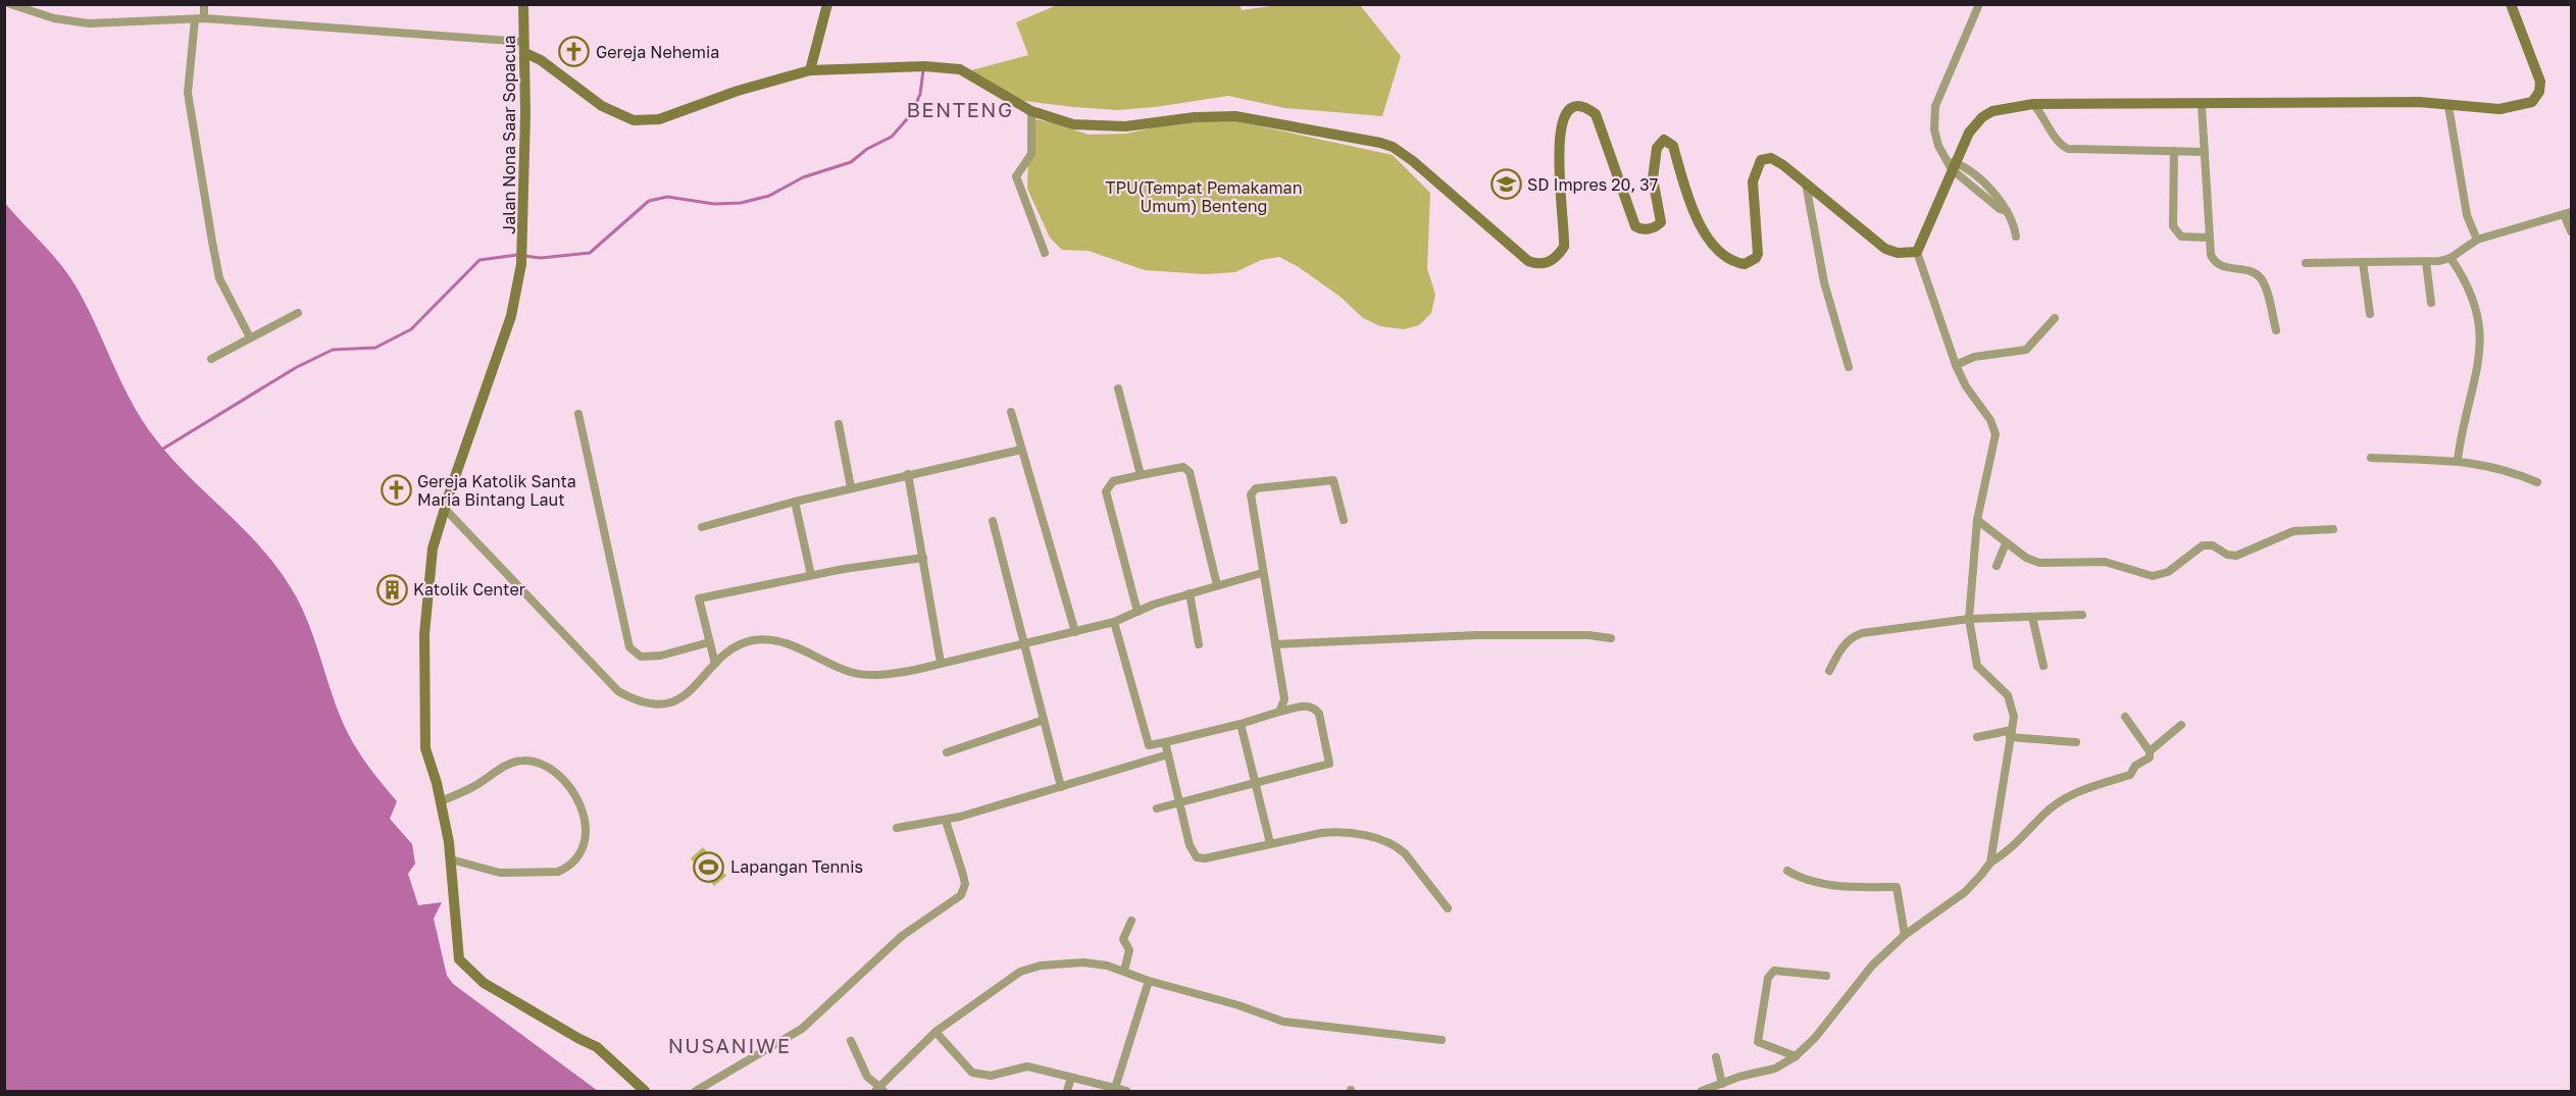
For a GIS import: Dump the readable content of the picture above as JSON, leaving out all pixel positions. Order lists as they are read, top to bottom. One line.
{"streets":{"street":["Jalan Nona Saar Sopacua"]},"districts":["BENTENG","NUSANIWE"],"parks":["TPU(Tempat Pemakaman Umum) Benteng"],"places":{"church":["Gereja Nehemia","Gereja Katolik Santa Maria Bintang Laut"],"school or university":["SD Impres 20, 37"],"building":["Katolik Center"],"sports":["Lapangan Tennis"]}}
